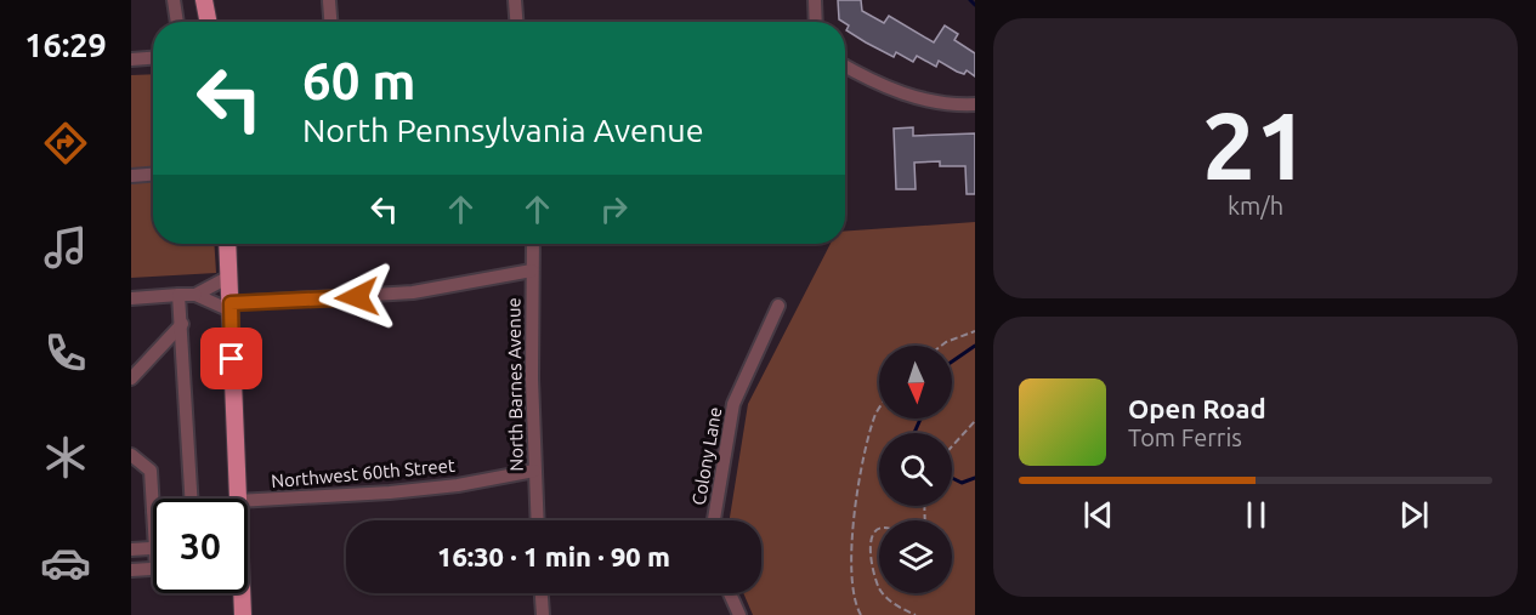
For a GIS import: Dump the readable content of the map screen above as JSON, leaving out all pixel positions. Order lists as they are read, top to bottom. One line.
{"streets":{"street":["North Barnes Avenue","Colony Lane","Northwest 60th Street"]},"crossings":[["North Barnes Avenue","Northwest 60th Street"]],"north":"bottom","page":{"tabs":"16:29","tile":["21","km/h"],"turn":["60 m","North Pennsylvania Avenue"],"song":["Open Road","Tom Ferris"],"limit":"30","trip":"16:30 · 1 min · 90 m"}}
